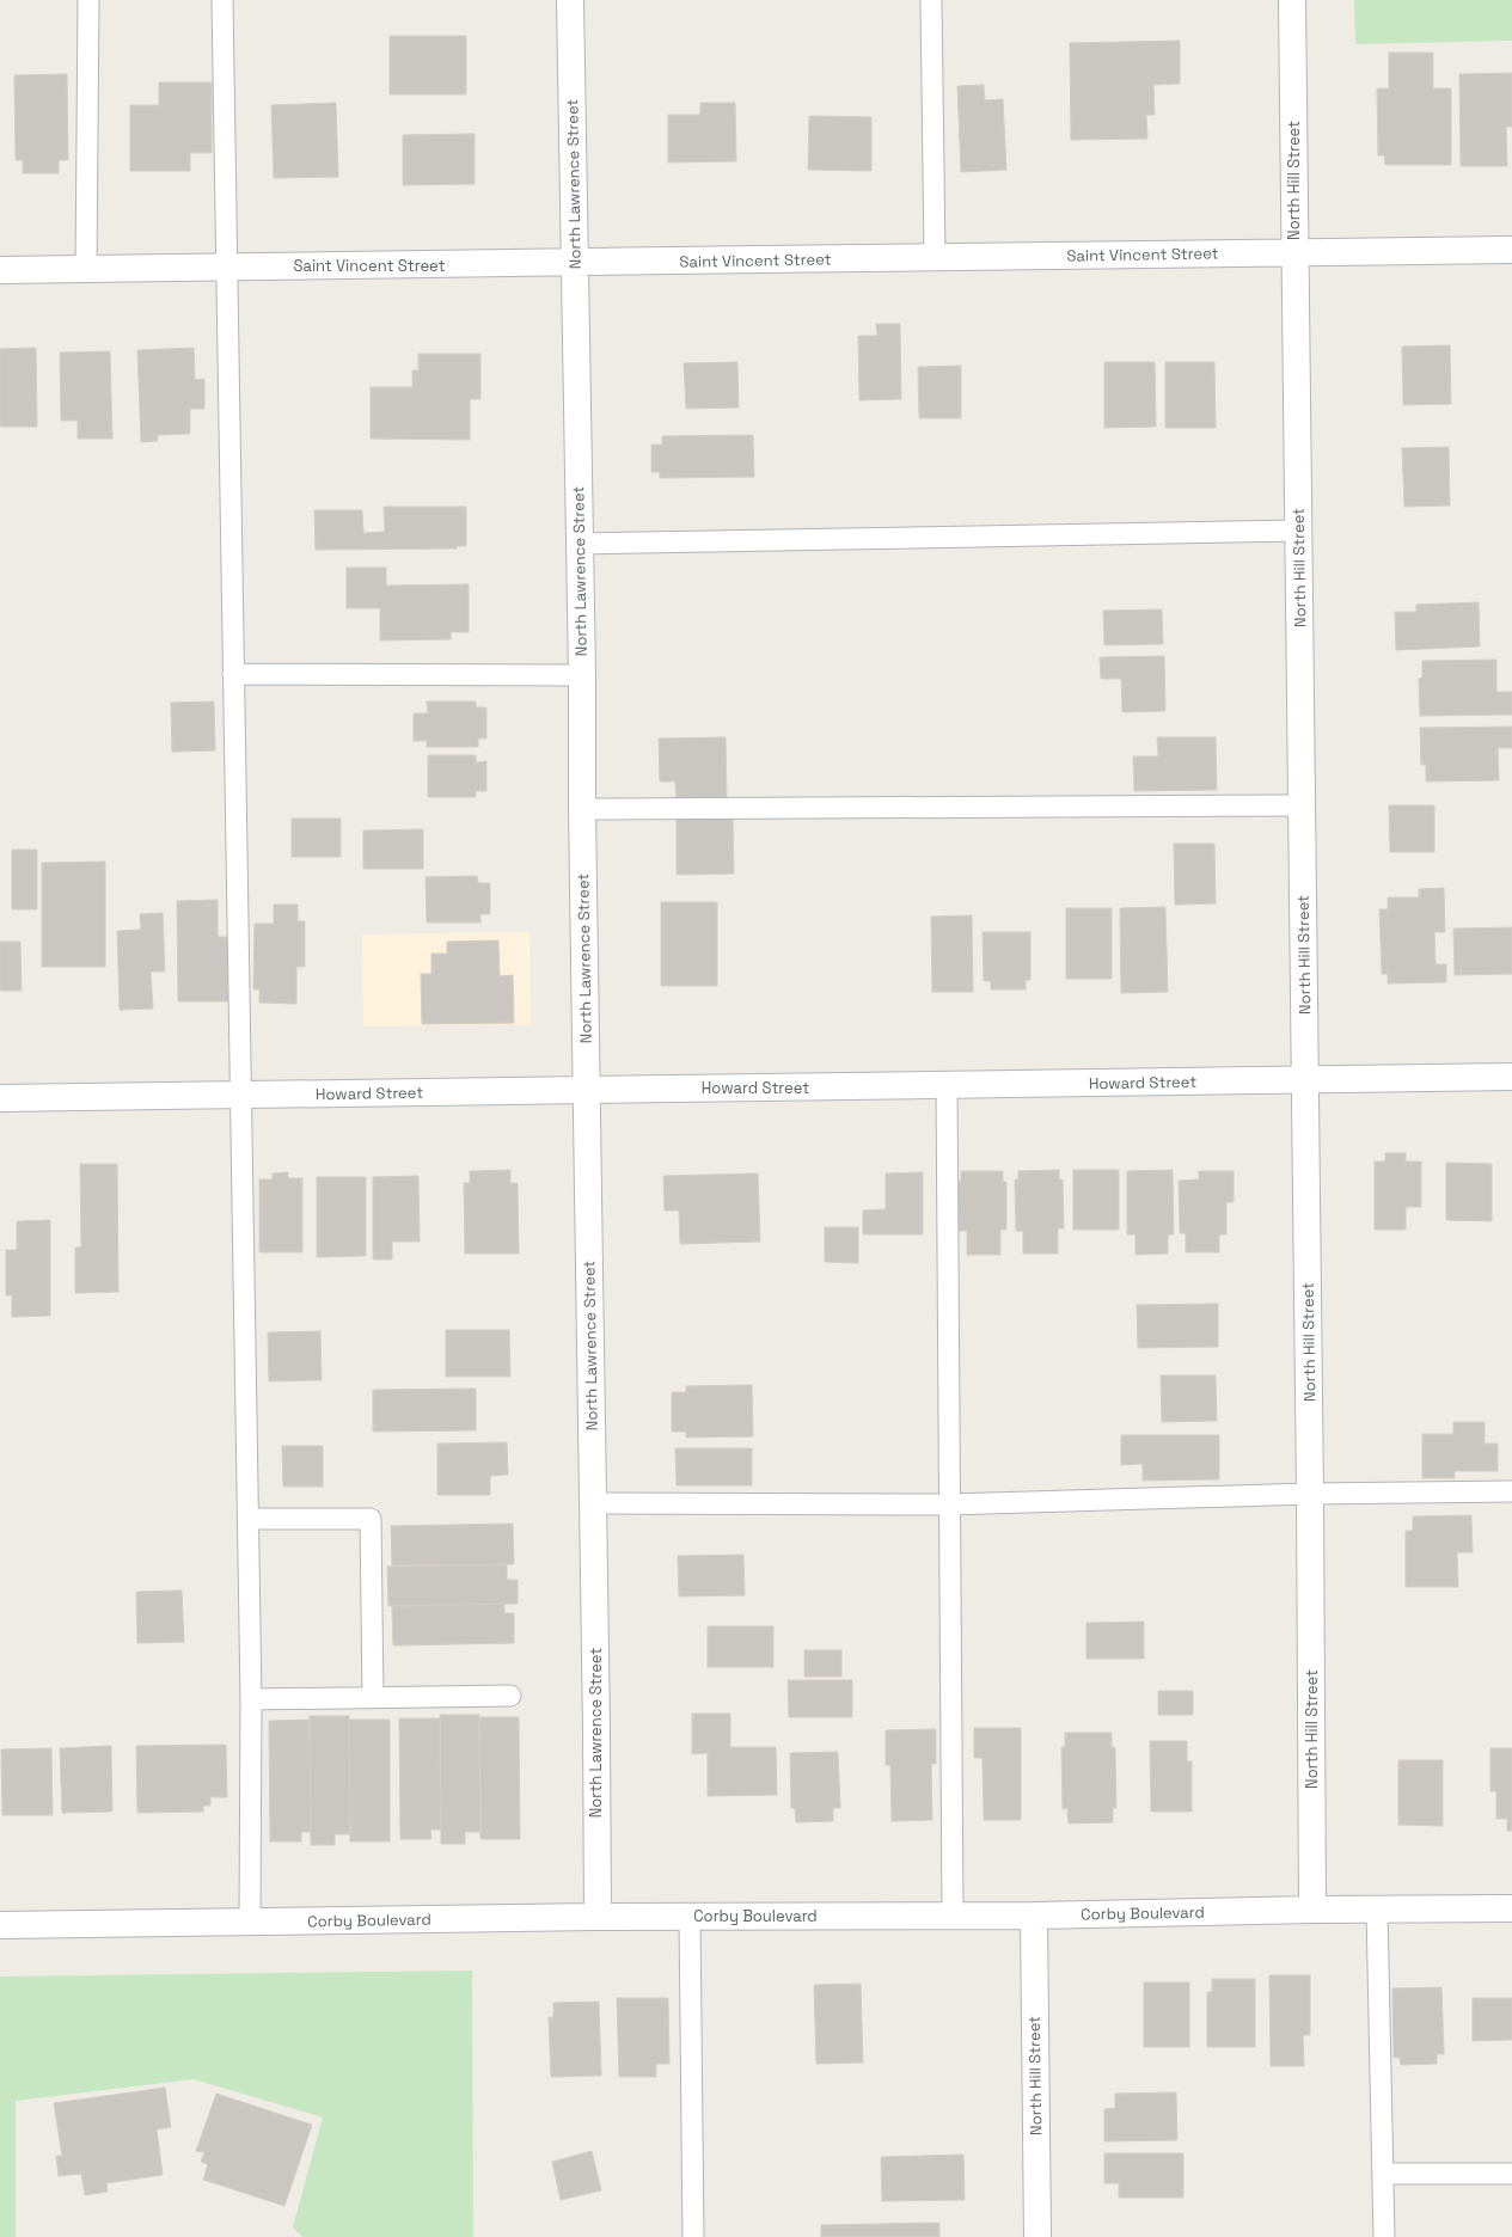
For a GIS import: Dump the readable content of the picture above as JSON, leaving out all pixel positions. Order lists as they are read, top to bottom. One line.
{"streets":{"street":["North Hill Street","North Lawrence Street","Saint Vincent Street","Howard Street","Corby Boulevard"]},"crossings":[["North Hill Street","Saint Vincent Street"],["North Hill Street","Howard Street"],["North Hill Street","Corby Boulevard"],["North Lawrence Street","Saint Vincent Street"],["North Lawrence Street","Howard Street"],["North Lawrence Street","Corby Boulevard"]]}
